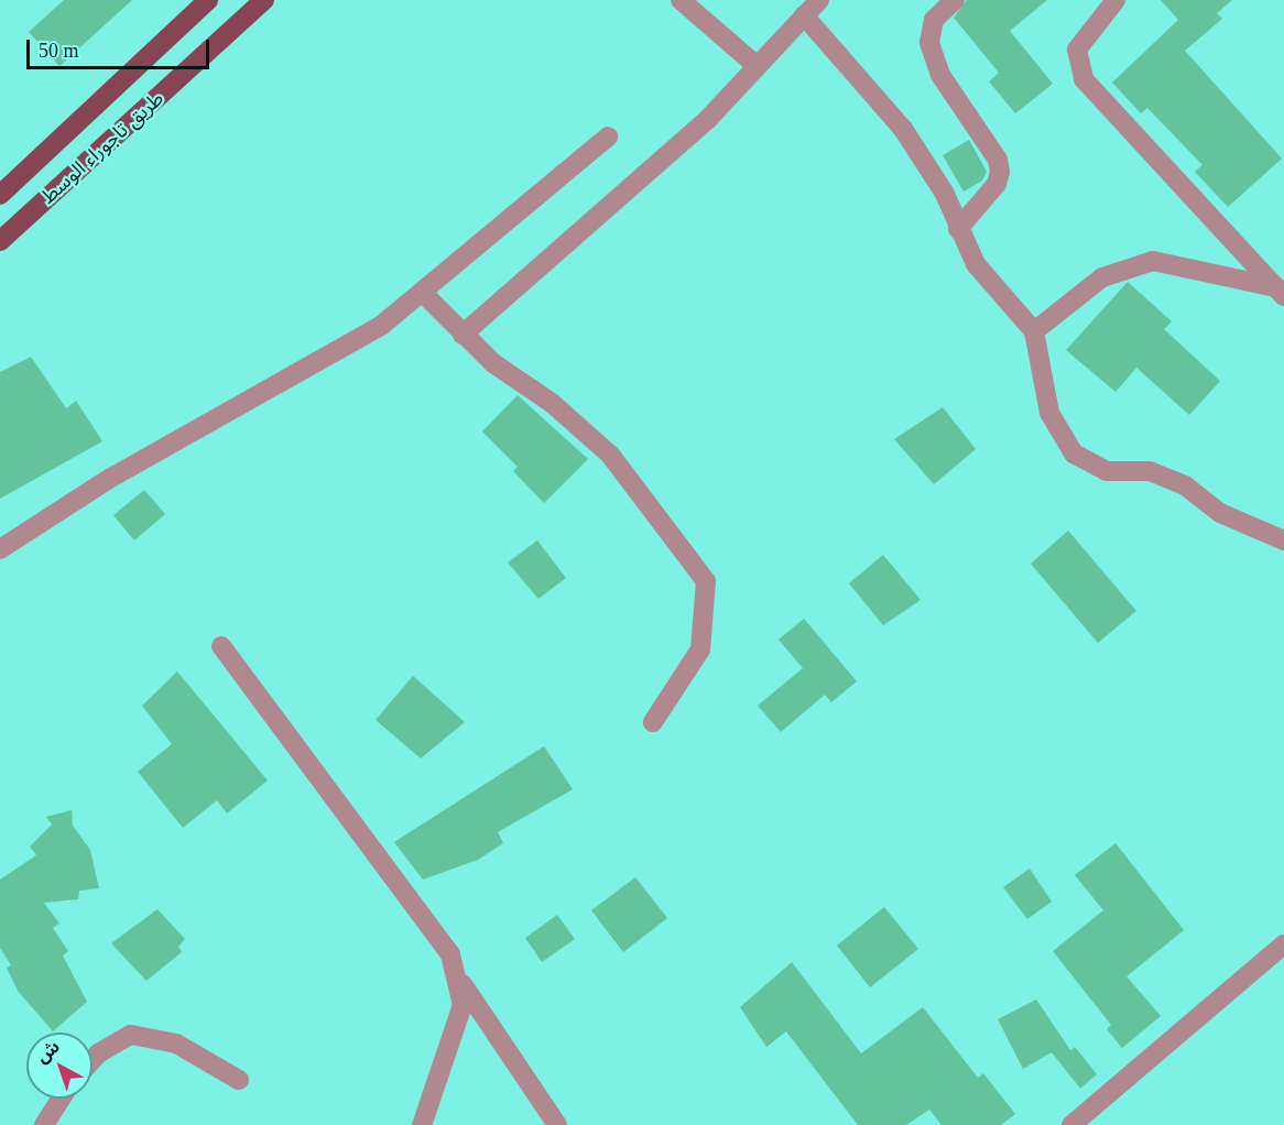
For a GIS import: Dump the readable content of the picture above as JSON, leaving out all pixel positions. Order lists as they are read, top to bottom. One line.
{"streets":{"main road":["طريق تاجوراء الوسط"]},"scale_bar":"50 m","north":"top left"}
